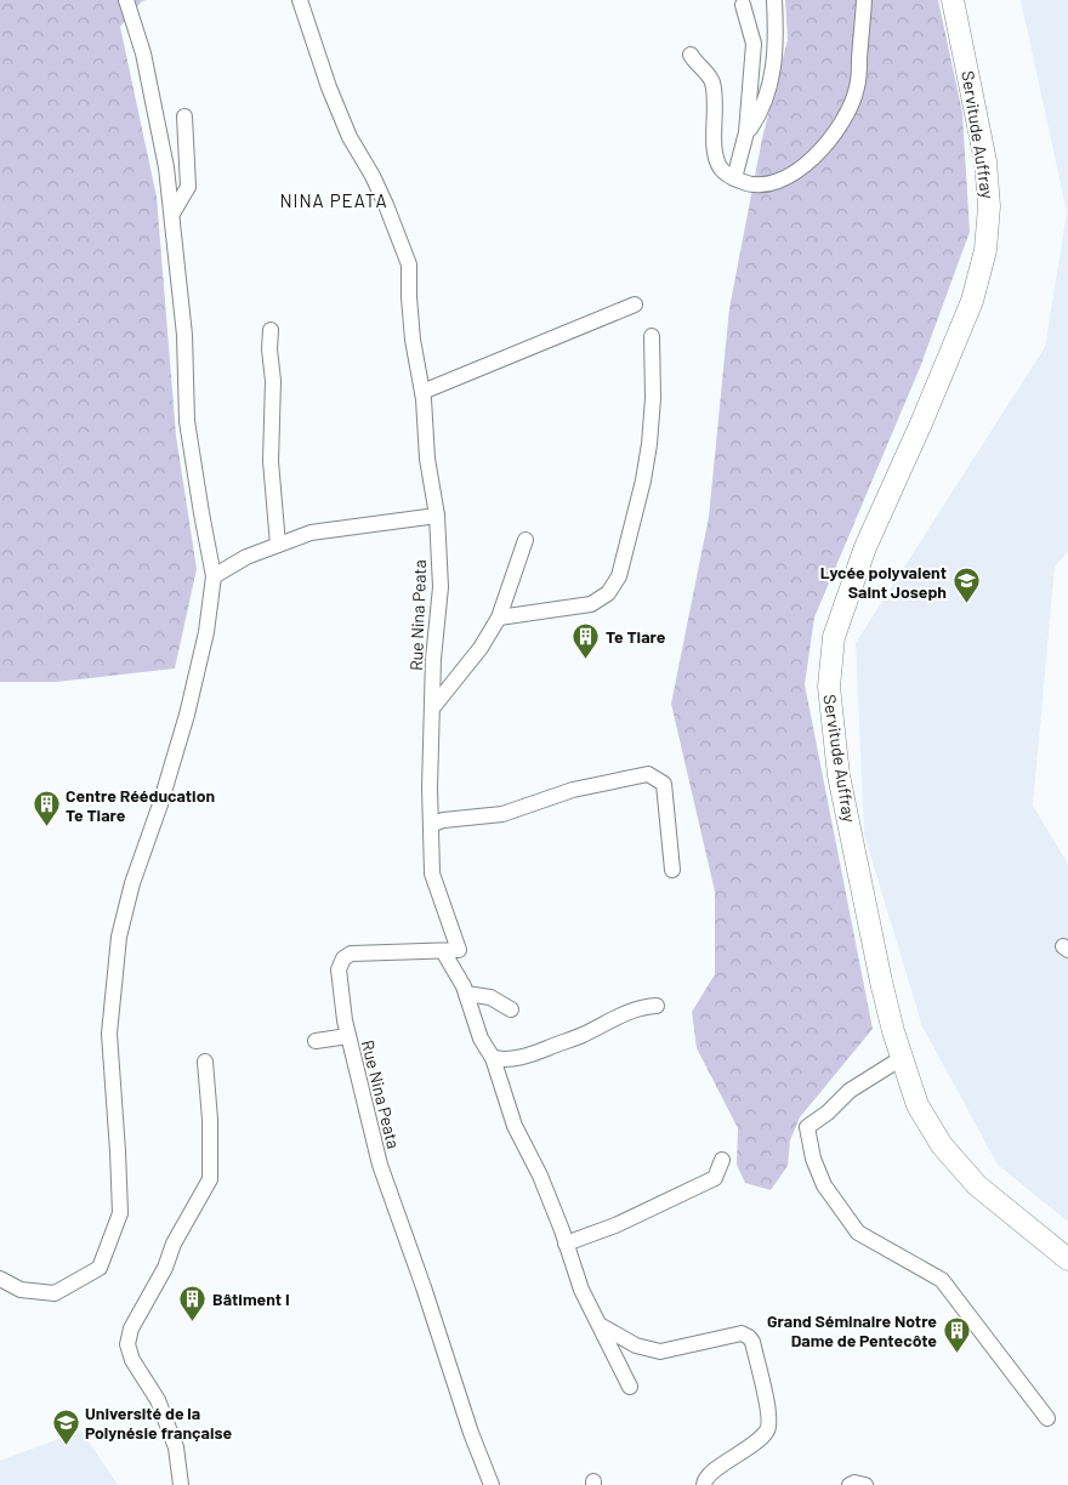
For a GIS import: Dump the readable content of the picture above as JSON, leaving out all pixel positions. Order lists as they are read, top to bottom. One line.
{"streets":{"street":["Servitude Auffray","Rue Nina Peata"]},"districts":["NINA PEATA"],"places":{"school or university":["Lycée polyvalent Saint Joseph","Université de la Polynésie française"],"building":["Te Tiare","Centre Rééducation Te Tiare","Bâtiment I","Grand Séminaire Notre Dame de Pentecôte"]}}
